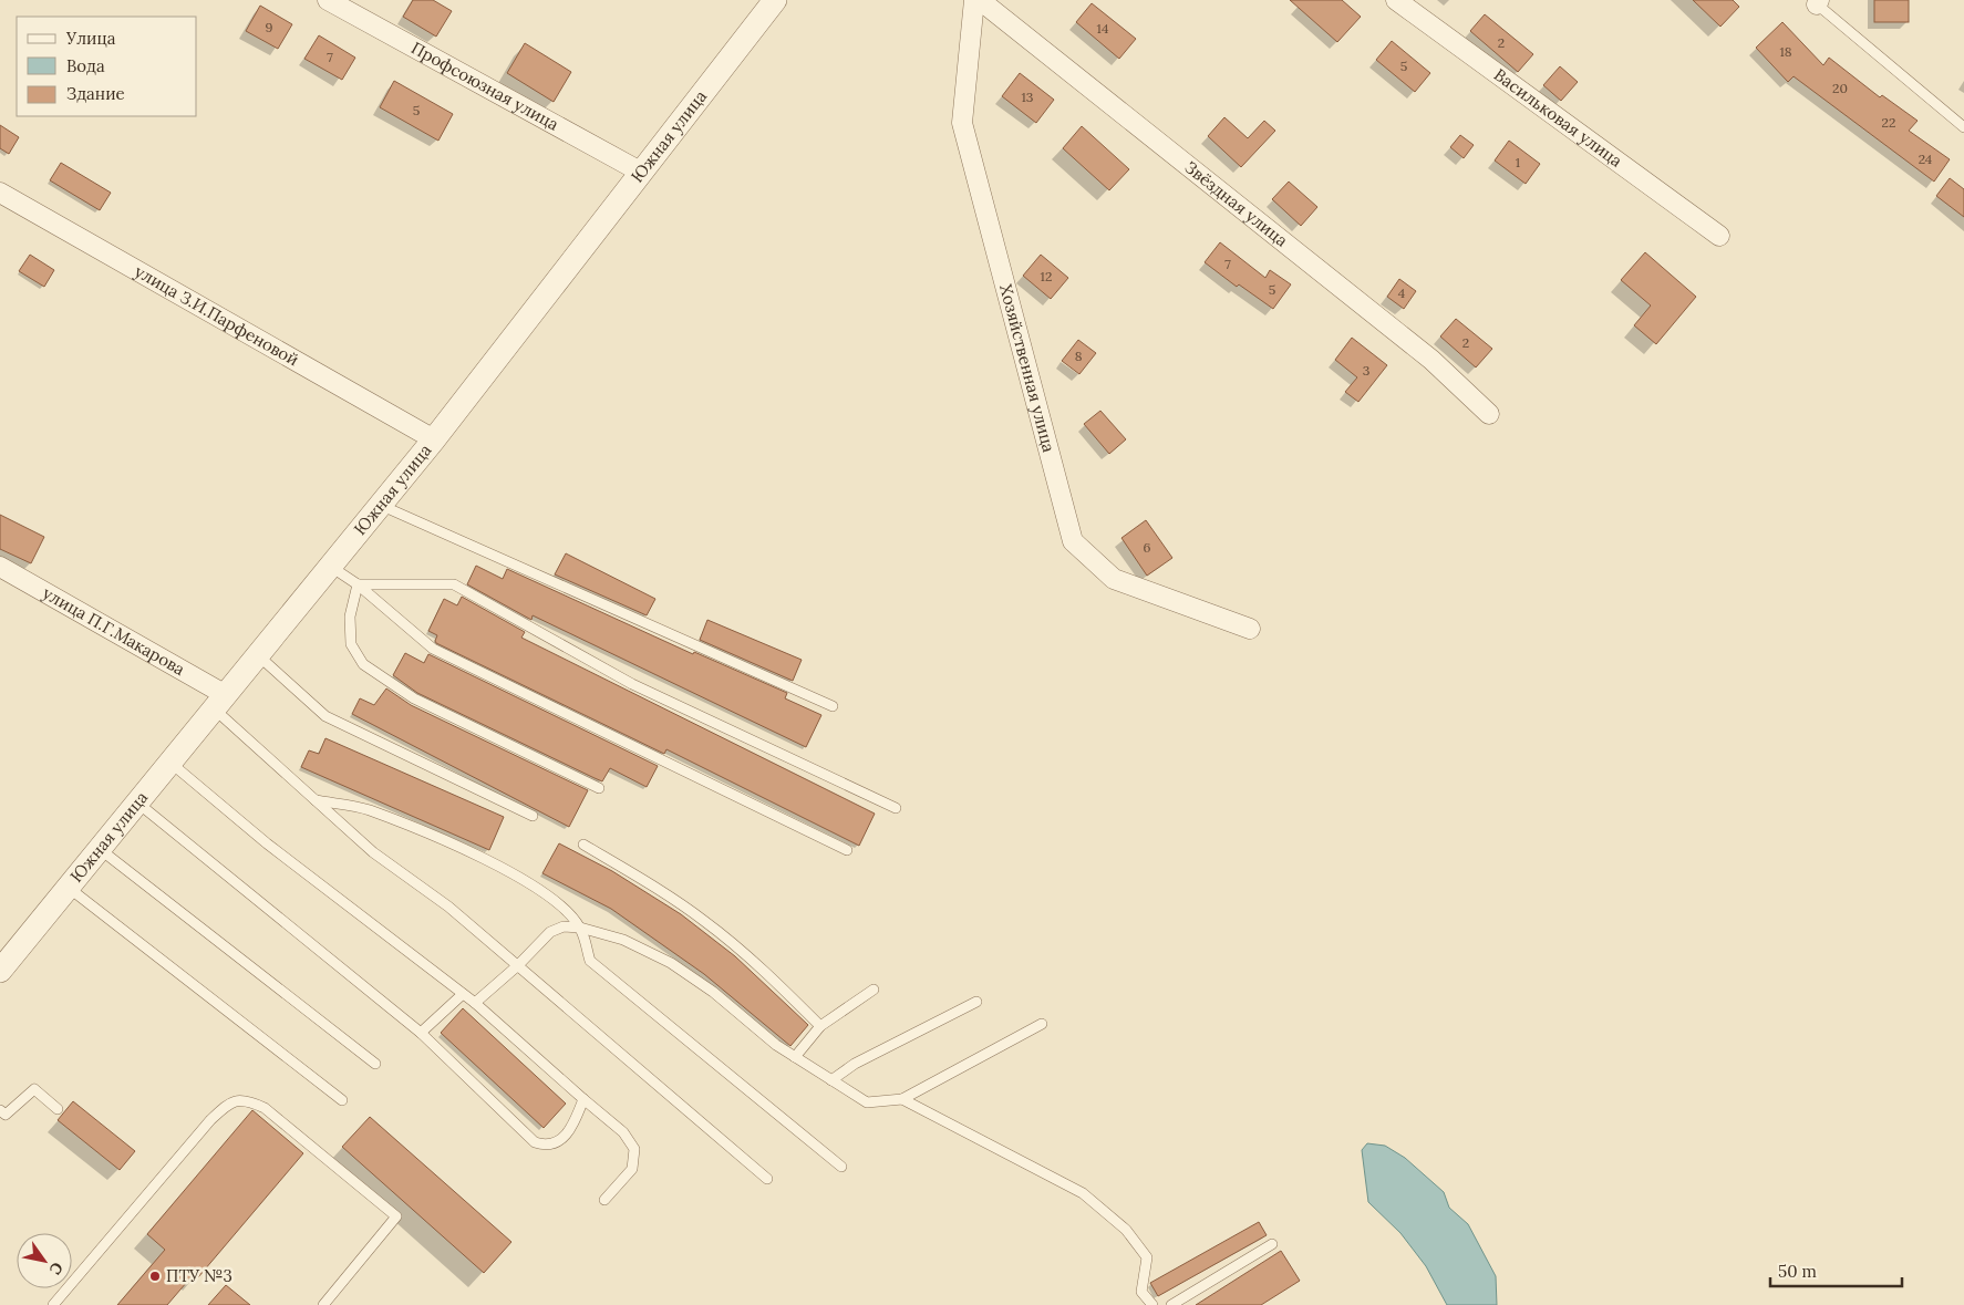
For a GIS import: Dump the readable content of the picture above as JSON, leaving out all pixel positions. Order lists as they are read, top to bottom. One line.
{"streets":{"street":["Профсоюзная улица","Васильковая улица","Южная улица","Звёздная улица","улица З.И.Парфеновой","Хозяйственная улица","улица П.Г.Макарова"]},"crossings":[["Профсоюзная улица","Южная улица"],["Южная улица","улица З.И.Парфеновой"],["Южная улица","улица П.Г.Макарова"]],"places":["ПТУ №3"],"house_numbers":["9","14","2","18","7","5","20","13","5","22","24","1","7","12","5","4","2","8","3","6"],"legend":["Улица","Вода","Здание"],"scale_bar":"50 m","north":"bottom right"}
